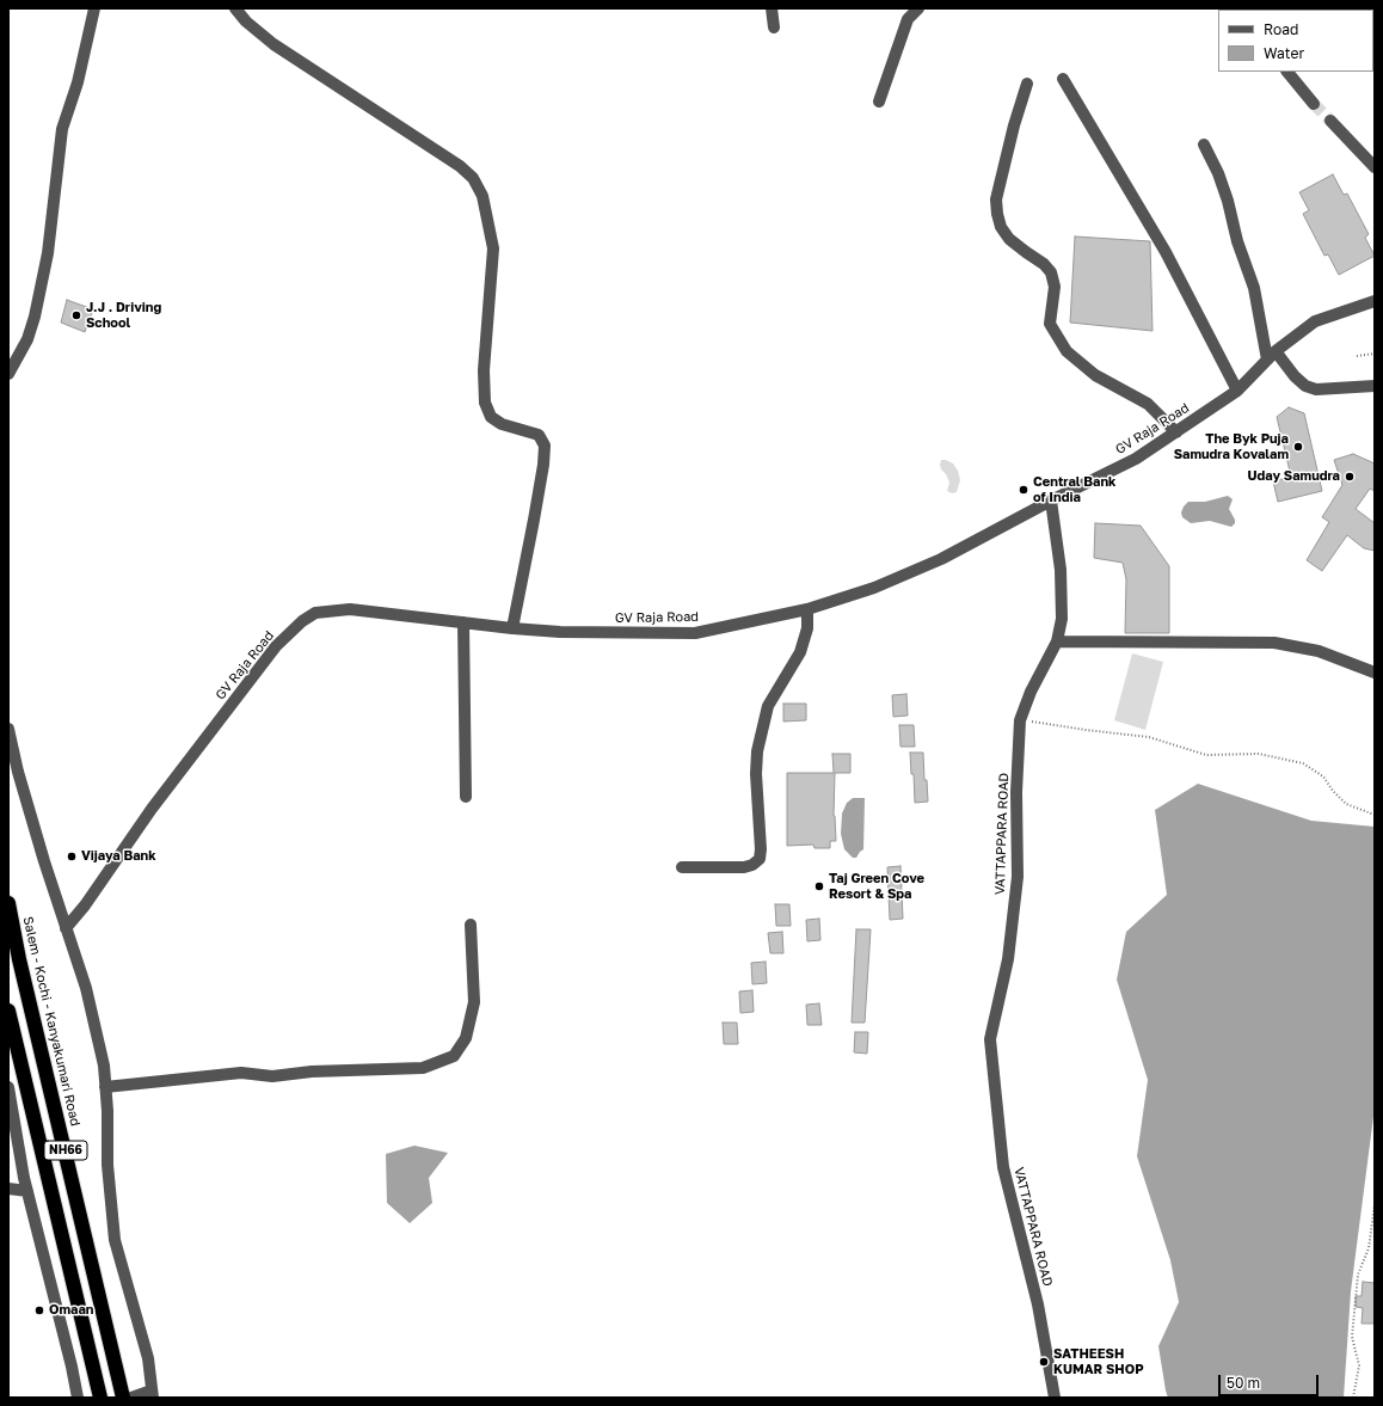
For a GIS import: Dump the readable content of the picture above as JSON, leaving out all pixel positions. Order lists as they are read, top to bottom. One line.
{"streets":{"highway":["Salem - Kochi - Kanyakumari Road","NH66"],"street":["GV Raja Road","VATTAPPARA ROAD"]},"crossings":[["GV Raja Road","VATTAPPARA ROAD"]],"places":["J.J . Driving School","The Byk Puja Samudra Kovalam","Uday Samudra","Central Bank of India","Vijaya Bank","Taj Green Cove Resort & Spa","Omaan","SATHEESH KUMAR SHOP"],"legend":["Road","Water"],"scale_bar":"50 m"}
